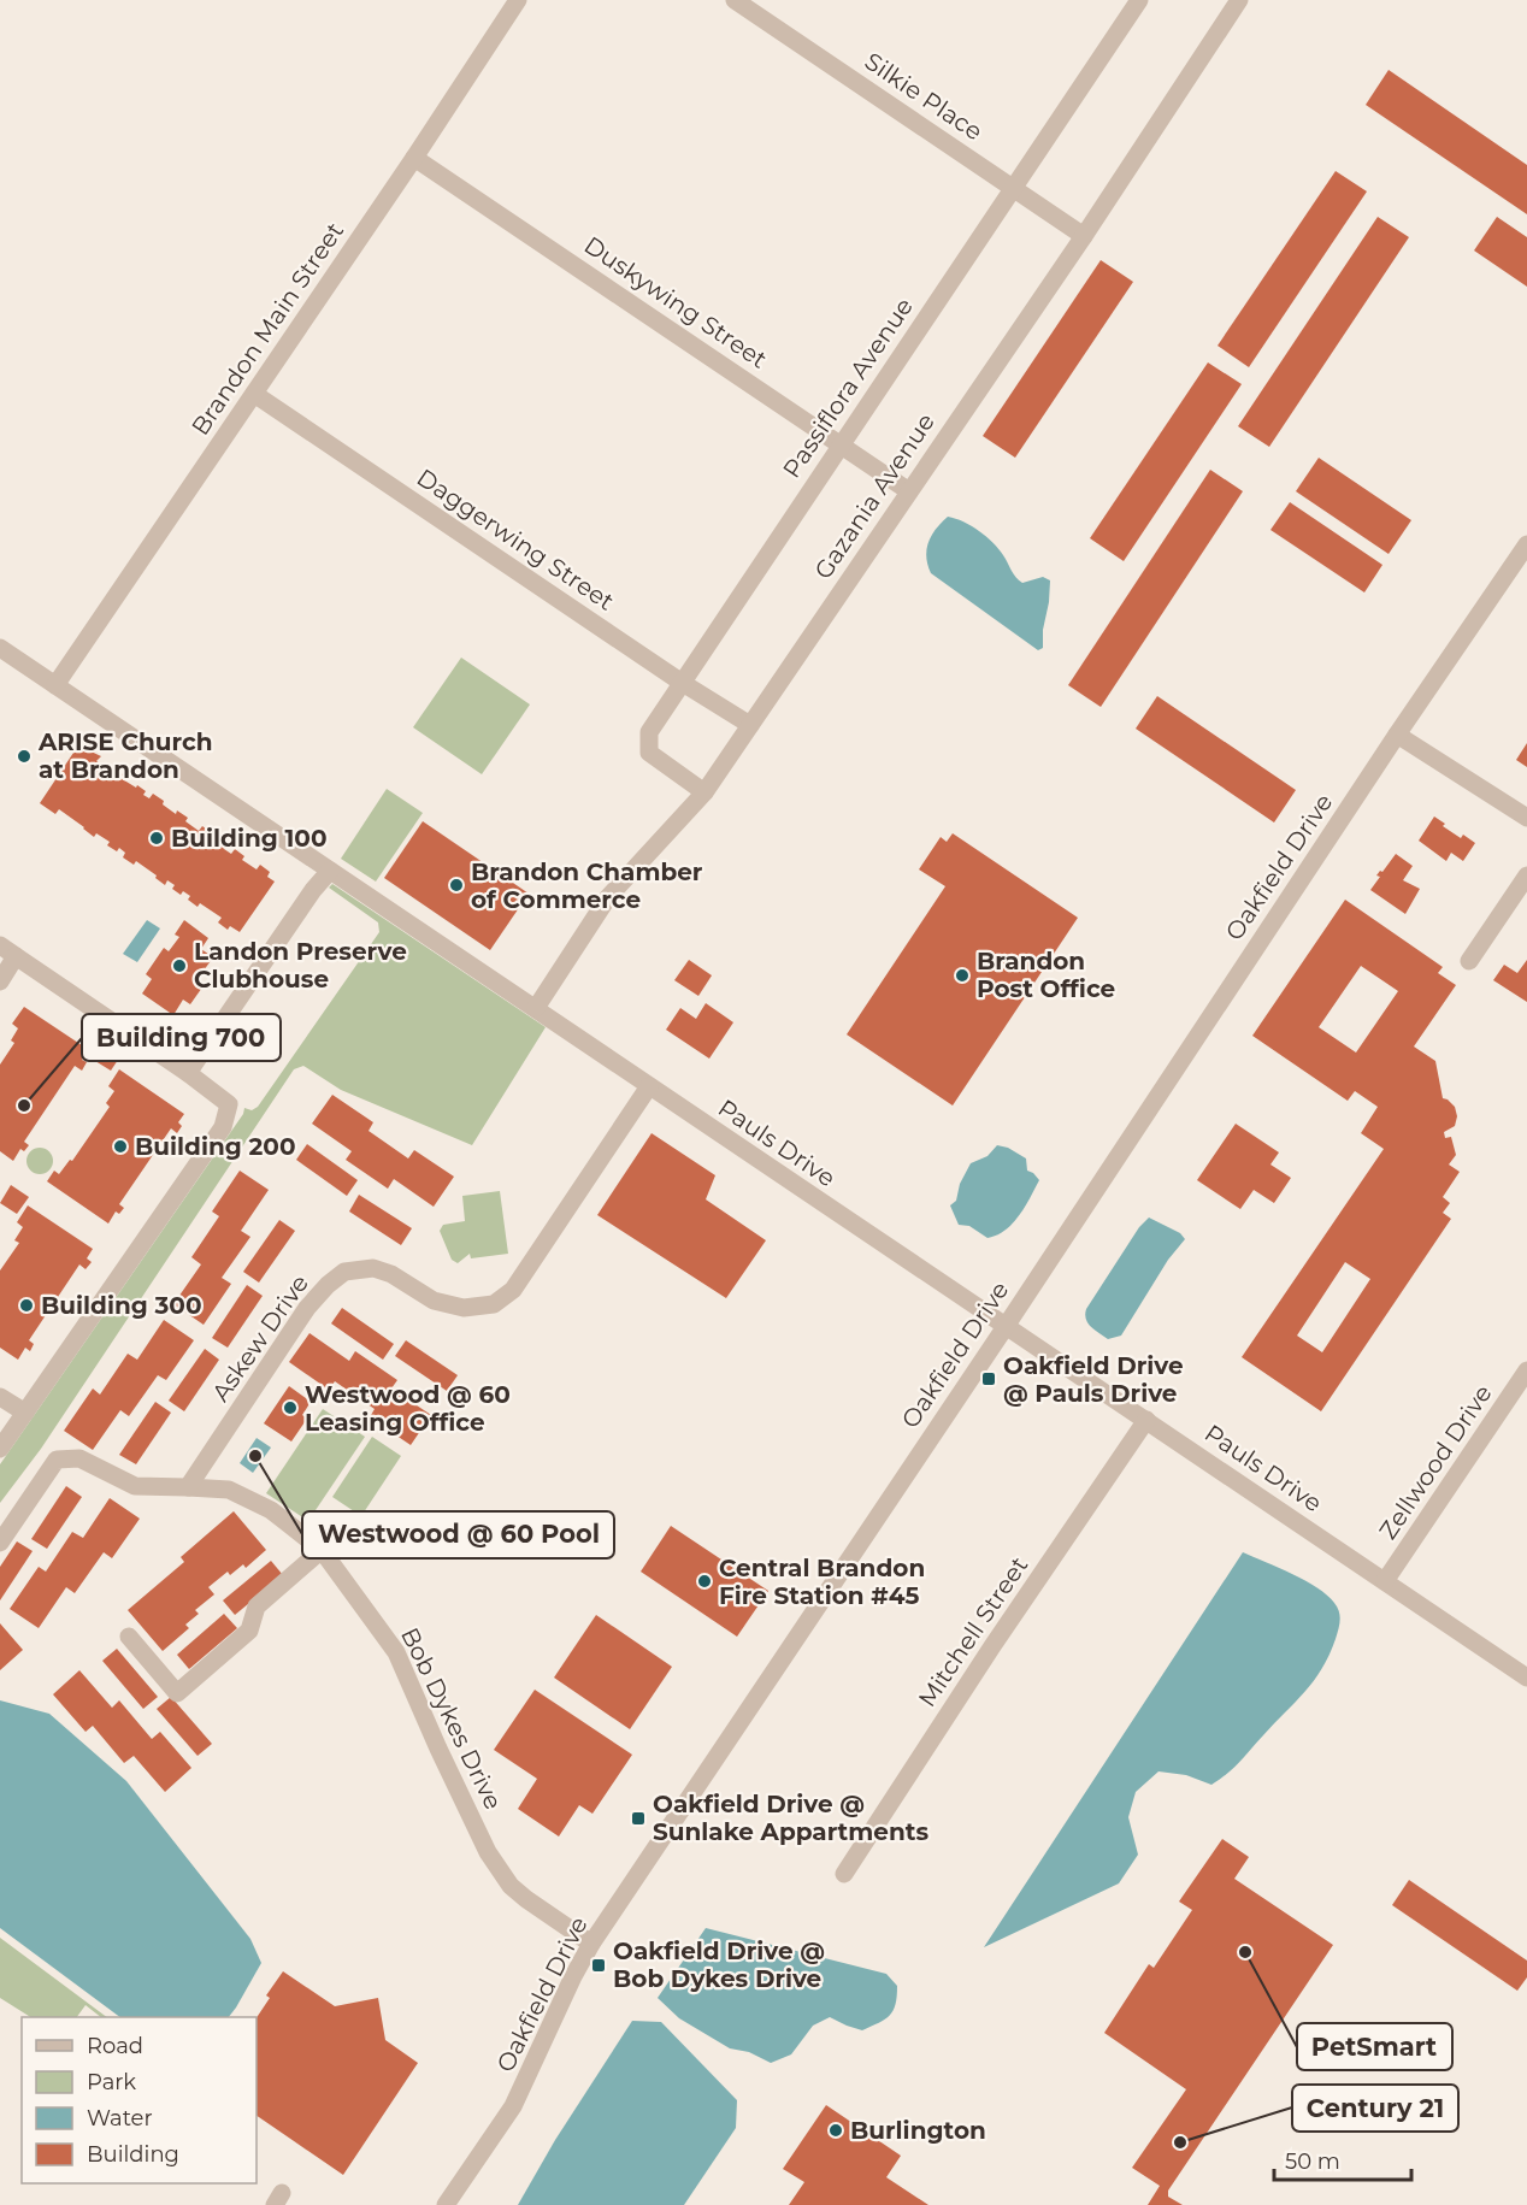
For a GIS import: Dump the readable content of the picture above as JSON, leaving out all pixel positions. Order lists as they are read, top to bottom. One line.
{"streets":{"street":["Silkie Place","Duskywing Street","Brandon Main Street","Passiflora Avenue","Gazania Avenue","Daggerwing Street","Oakfield Drive","Pauls Drive","Askew Drive","Zellwood Drive","Mitchell Street","Bob Dykes Drive"]},"crossings":[["Silkie Place","Passiflora Avenue"],["Silkie Place","Gazania Avenue"],["Duskywing Street","Brandon Main Street"],["Duskywing Street","Passiflora Avenue"],["Duskywing Street","Gazania Avenue"],["Brandon Main Street","Daggerwing Street"],["Brandon Main Street","Pauls Drive"],["Passiflora Avenue","Gazania Avenue"],["Passiflora Avenue","Daggerwing Street"],["Gazania Avenue","Daggerwing Street"],["Gazania Avenue","Pauls Drive"],["Oakfield Drive","Pauls Drive"],["Oakfield Drive","Bob Dykes Drive"],["Pauls Drive","Askew Drive"],["Pauls Drive","Zellwood Drive"],["Pauls Drive","Mitchell Street"],["Askew Drive","Bob Dykes Drive"]],"places":{"other":["ARISE Church at Brandon","Building 100","Brandon Chamber of Commerce","Landon Preserve Clubhouse","Brandon Post Office","Building 700","Building 200","Building 300","Westwood @ 60 Leasing Office","Westwood @ 60 Pool","Central Brandon Fire Station #45","PetSmart","Burlington","Century 21"],"transit":["Oakfield Drive @ Pauls Drive","Oakfield Drive @ Sunlake Appartments","Oakfield Drive @ Bob Dykes Drive"]},"legend":["Road","Park","Water","Building"],"scale_bar":"50 m"}
